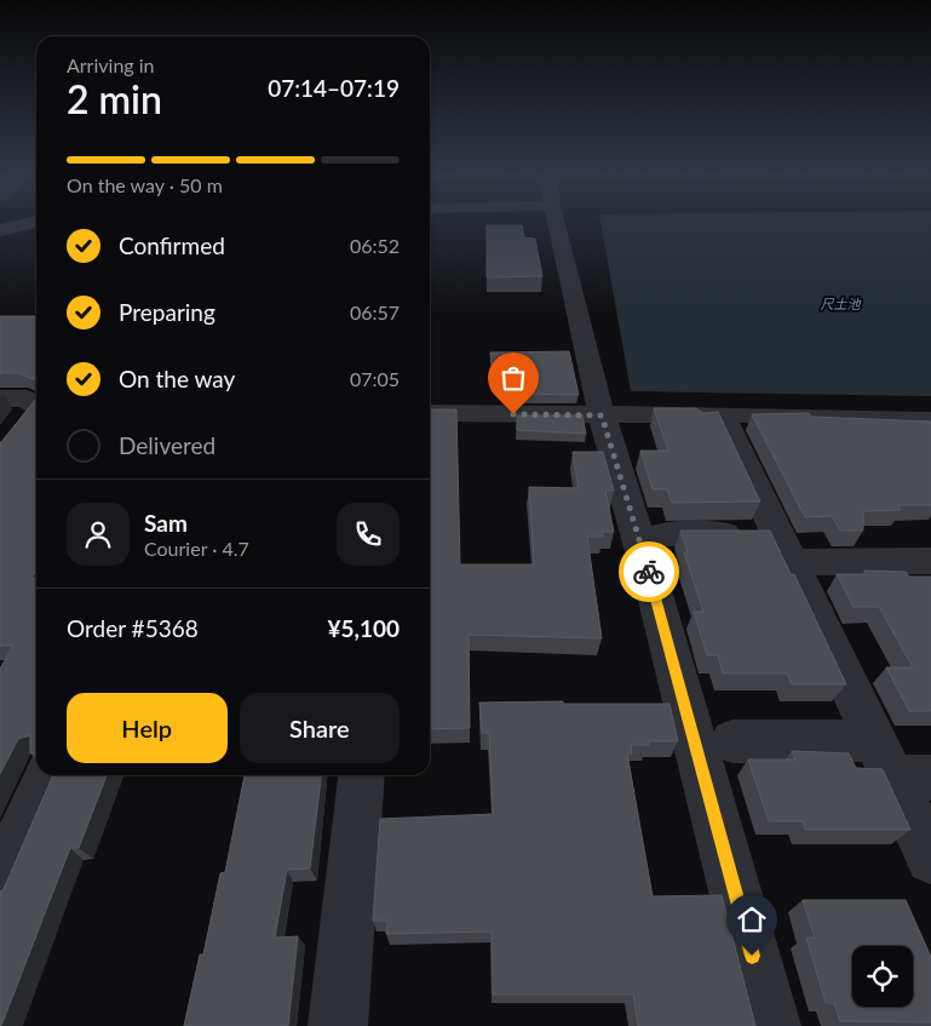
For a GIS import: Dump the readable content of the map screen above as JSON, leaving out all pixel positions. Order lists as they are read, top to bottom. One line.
{"water":["尺土池"],"page":{"heading":["2 min","Arriving in","07:14–07:19"],"panel":["Sam","Courier · 4.7","Order #5368","¥5,100"],"bar":"On the way · 50 m","list":[["Confirmed","06:52"],["Preparing","06:57"],["On the way","07:05"],"Delivered"],"buttons":["Help","Share"]}}
